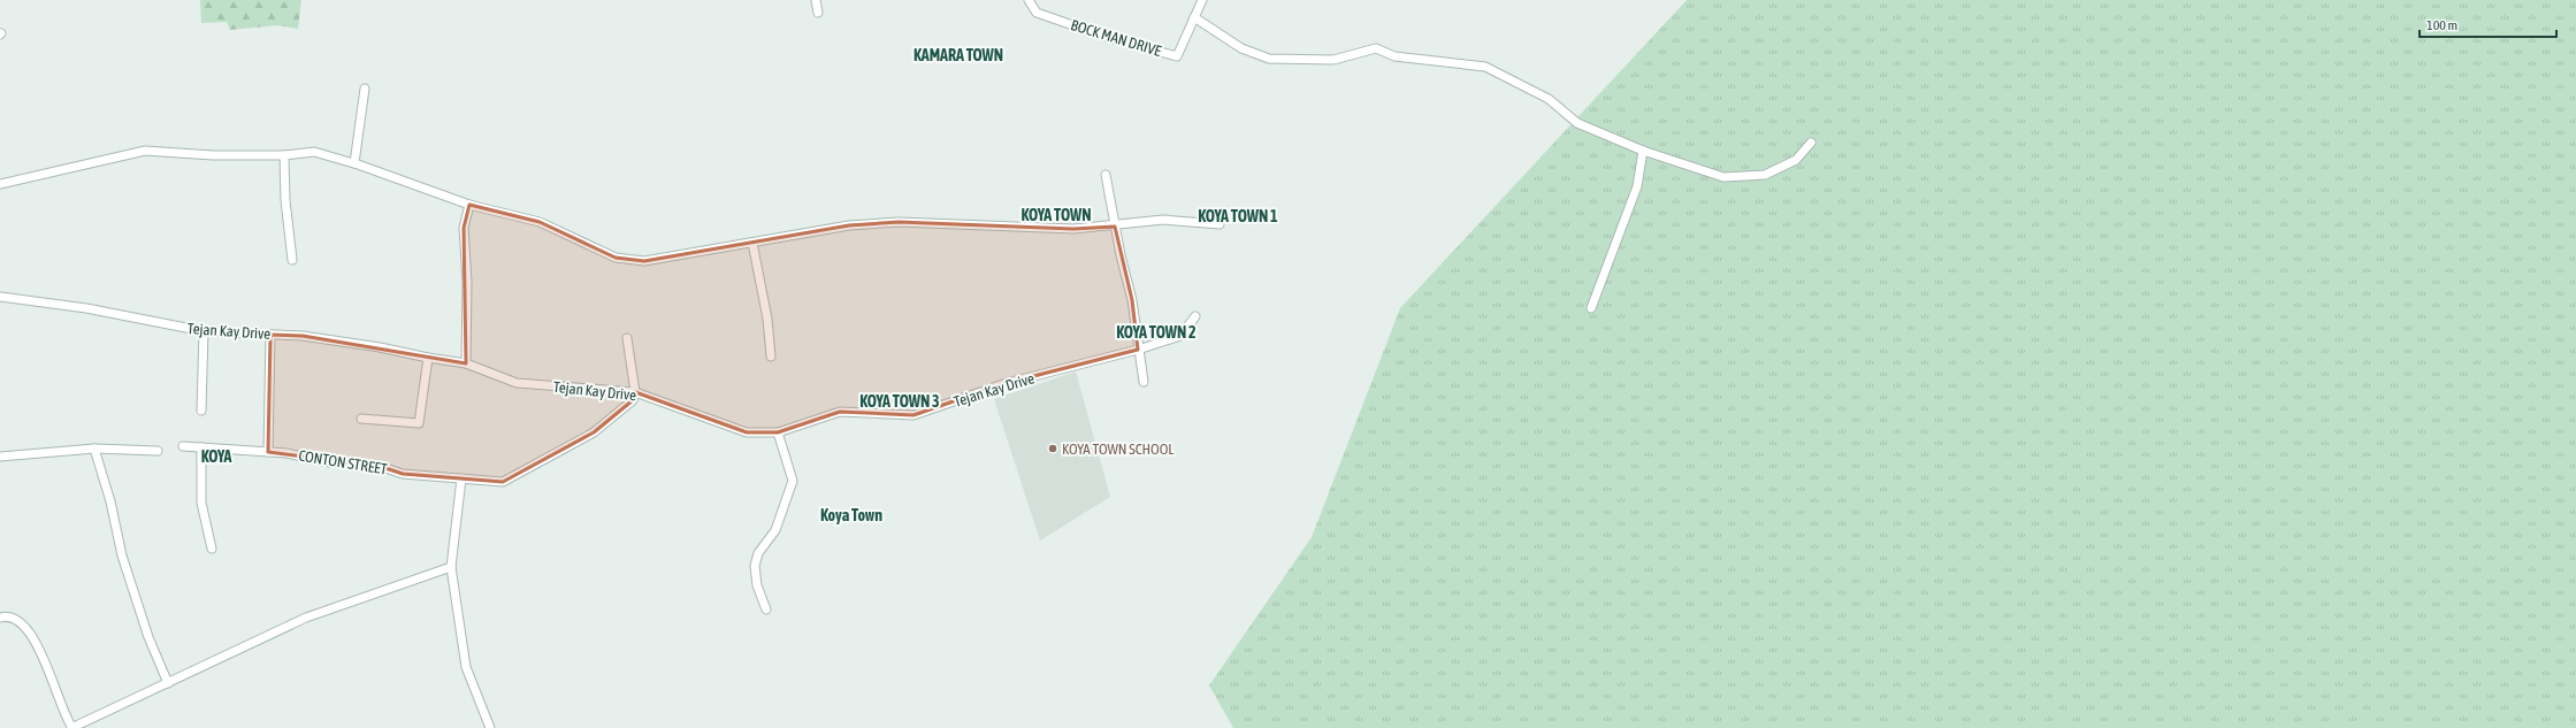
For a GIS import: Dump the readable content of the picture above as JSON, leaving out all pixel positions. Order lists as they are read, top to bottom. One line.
{"streets":{"street":["BOCK MAN DRIVE","Tejan Kay Drive","CONTON STREET"]},"crossings":[["Tejan Kay Drive","CONTON STREET"]],"districts":["KAMARA TOWN","KOYA TOWN","KOYA TOWN 1","KOYA TOWN 2","KOYA TOWN 3","KOYA","Koya Town"],"places":["KOYA TOWN SCHOOL"],"scale_bar":"100 m"}
